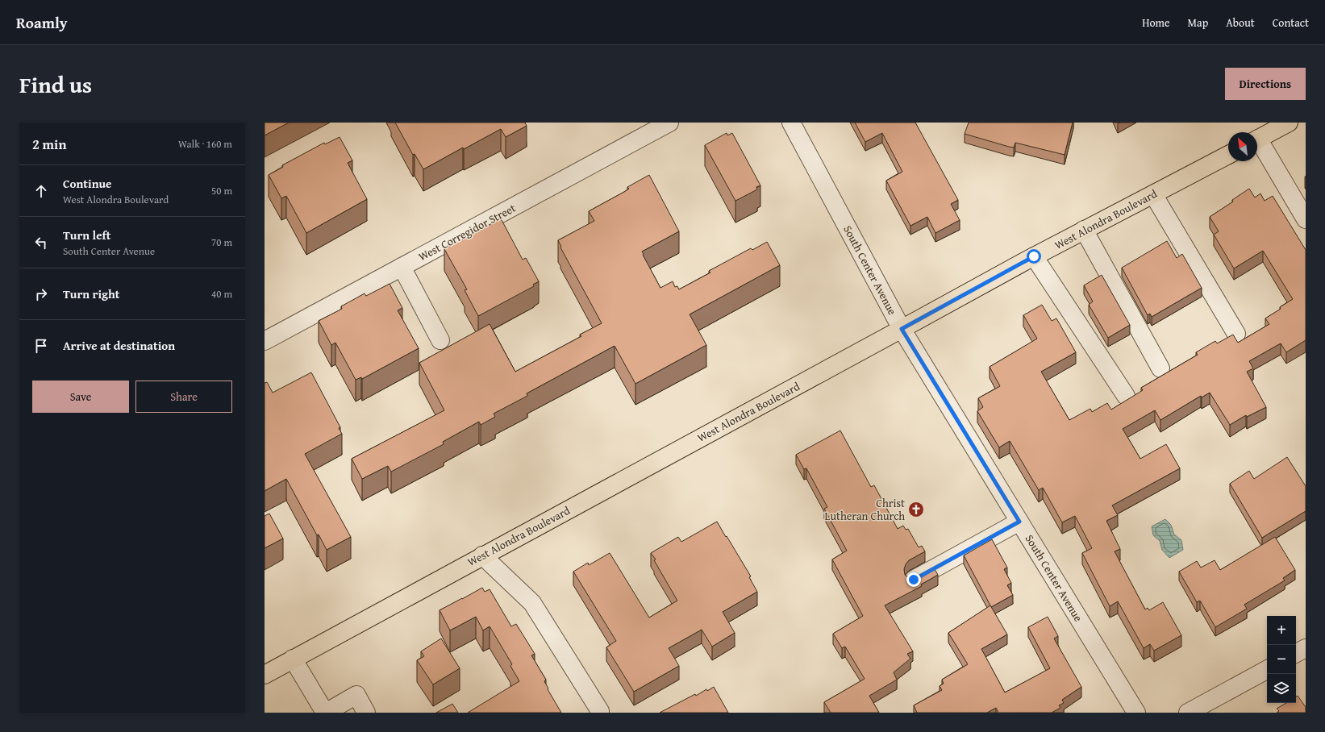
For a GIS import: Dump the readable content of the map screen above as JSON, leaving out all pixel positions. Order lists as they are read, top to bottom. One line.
{"streets":{"main road":["West Alondra Boulevard"],"street":["West Corregidor Street","South Center Avenue"]},"crossings":[["West Alondra Boulevard","South Center Avenue"]],"places":{"church":["Christ Lutheran Church"]},"north":"top left","page":{"header":"Roamly","nav":["Home","Map","About","Contact"],"title":"Find us","buttons":["Directions",["Save","Share"]],"heading":["2 min","Walk · 160 m"],"list":[["Continue","West Alondra Boulevard","50 m"],["Turn left","South Center Avenue","70 m"],["Turn right","40 m"],"Arrive at destination"],"map_buttons":["+","−"]}}
